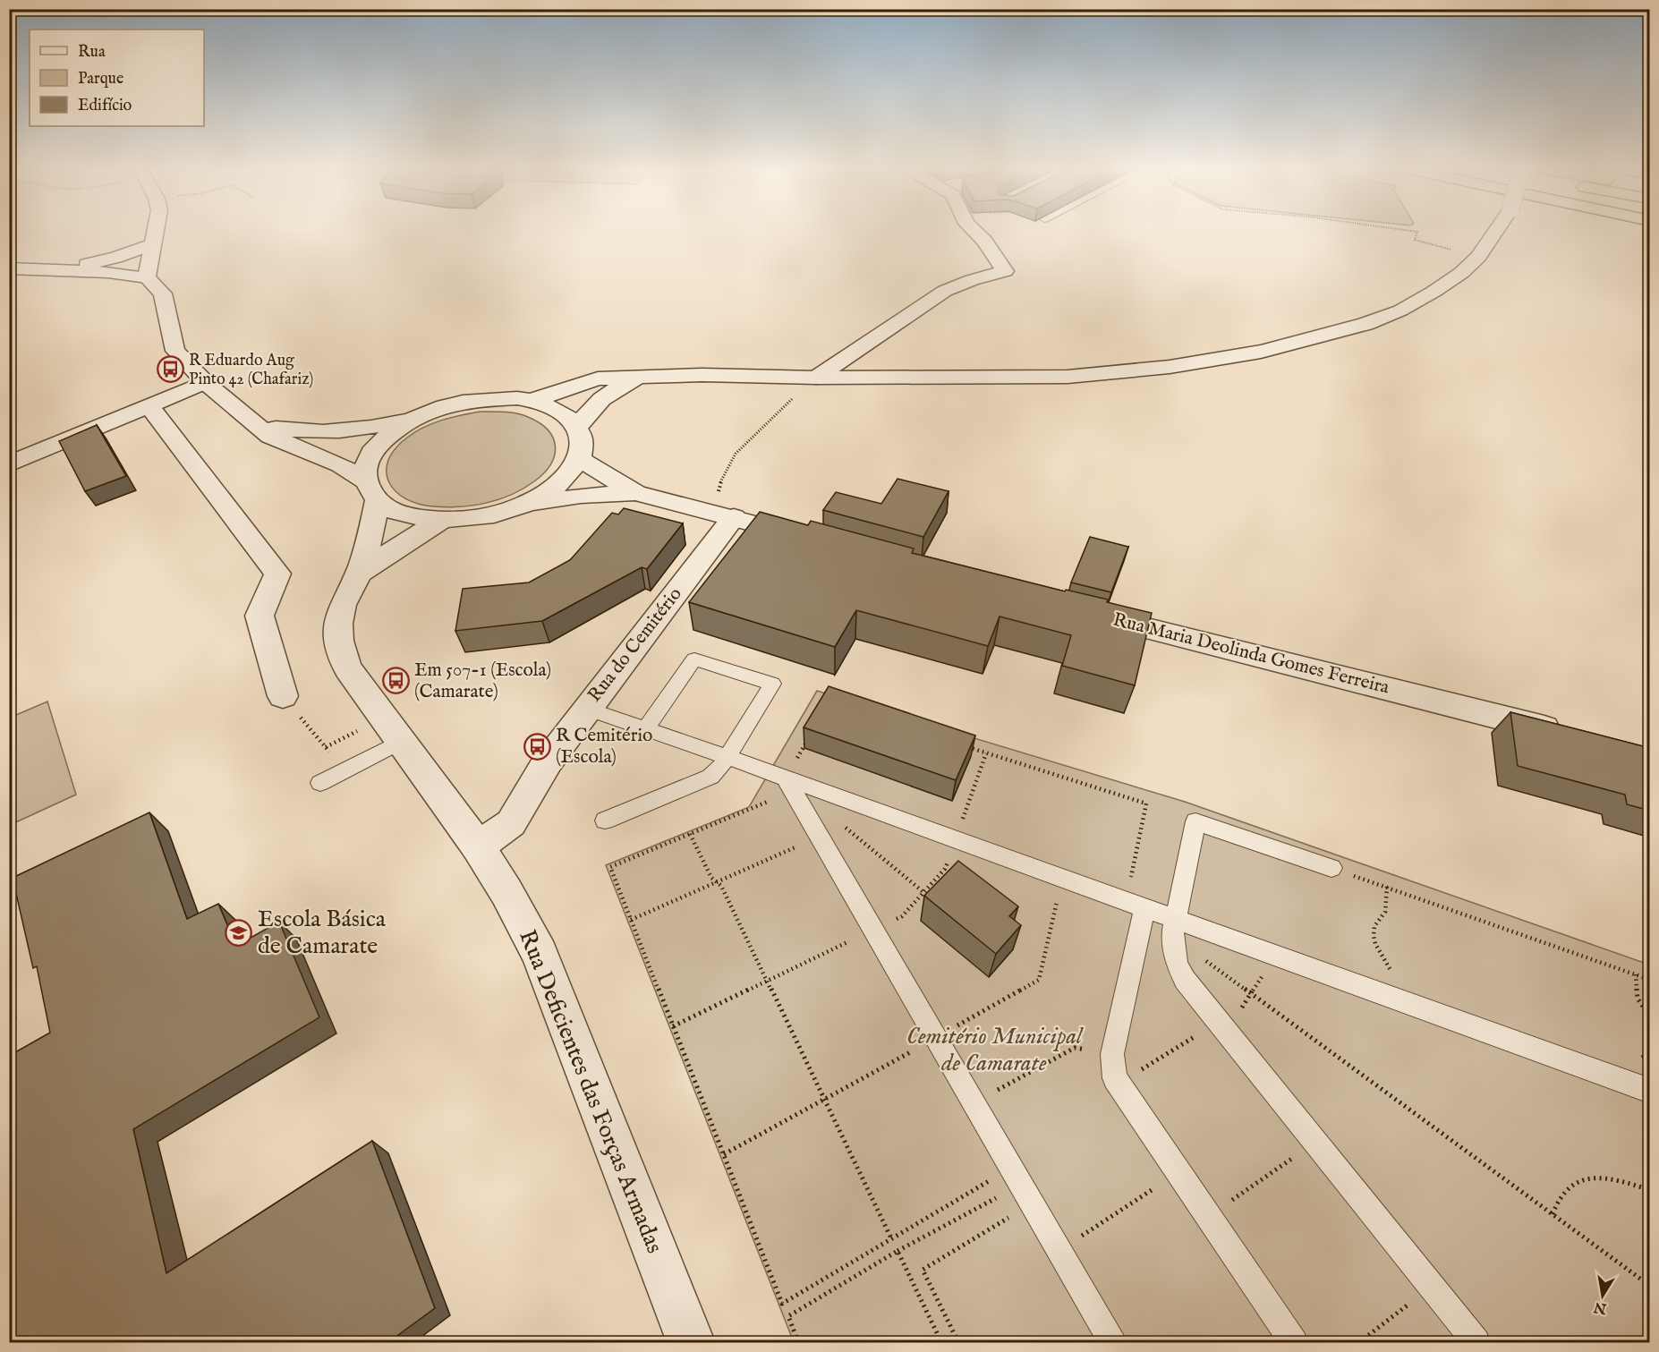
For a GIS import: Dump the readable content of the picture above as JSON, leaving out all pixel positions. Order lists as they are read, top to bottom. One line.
{"streets":{"street":["Rua do Cemitério","Rua Maria Deolinda Gomes Ferreira","Rua Deficientes das Forças Armadas"]},"crossings":[["Rua do Cemitério","Rua Deficientes das Forças Armadas"]],"parks":["Cemitério Municipal de Camarate"],"places":{"bus stop":["R Eduardo Aug Pinto 42 (Chafariz)","Em 507-1 (Escola) (Camarate)","R Cemitério (Escola)"],"school or university":["Escola Básica de Camarate"]},"legend":["Rua","Parque","Edifício"],"north":"bottom"}
